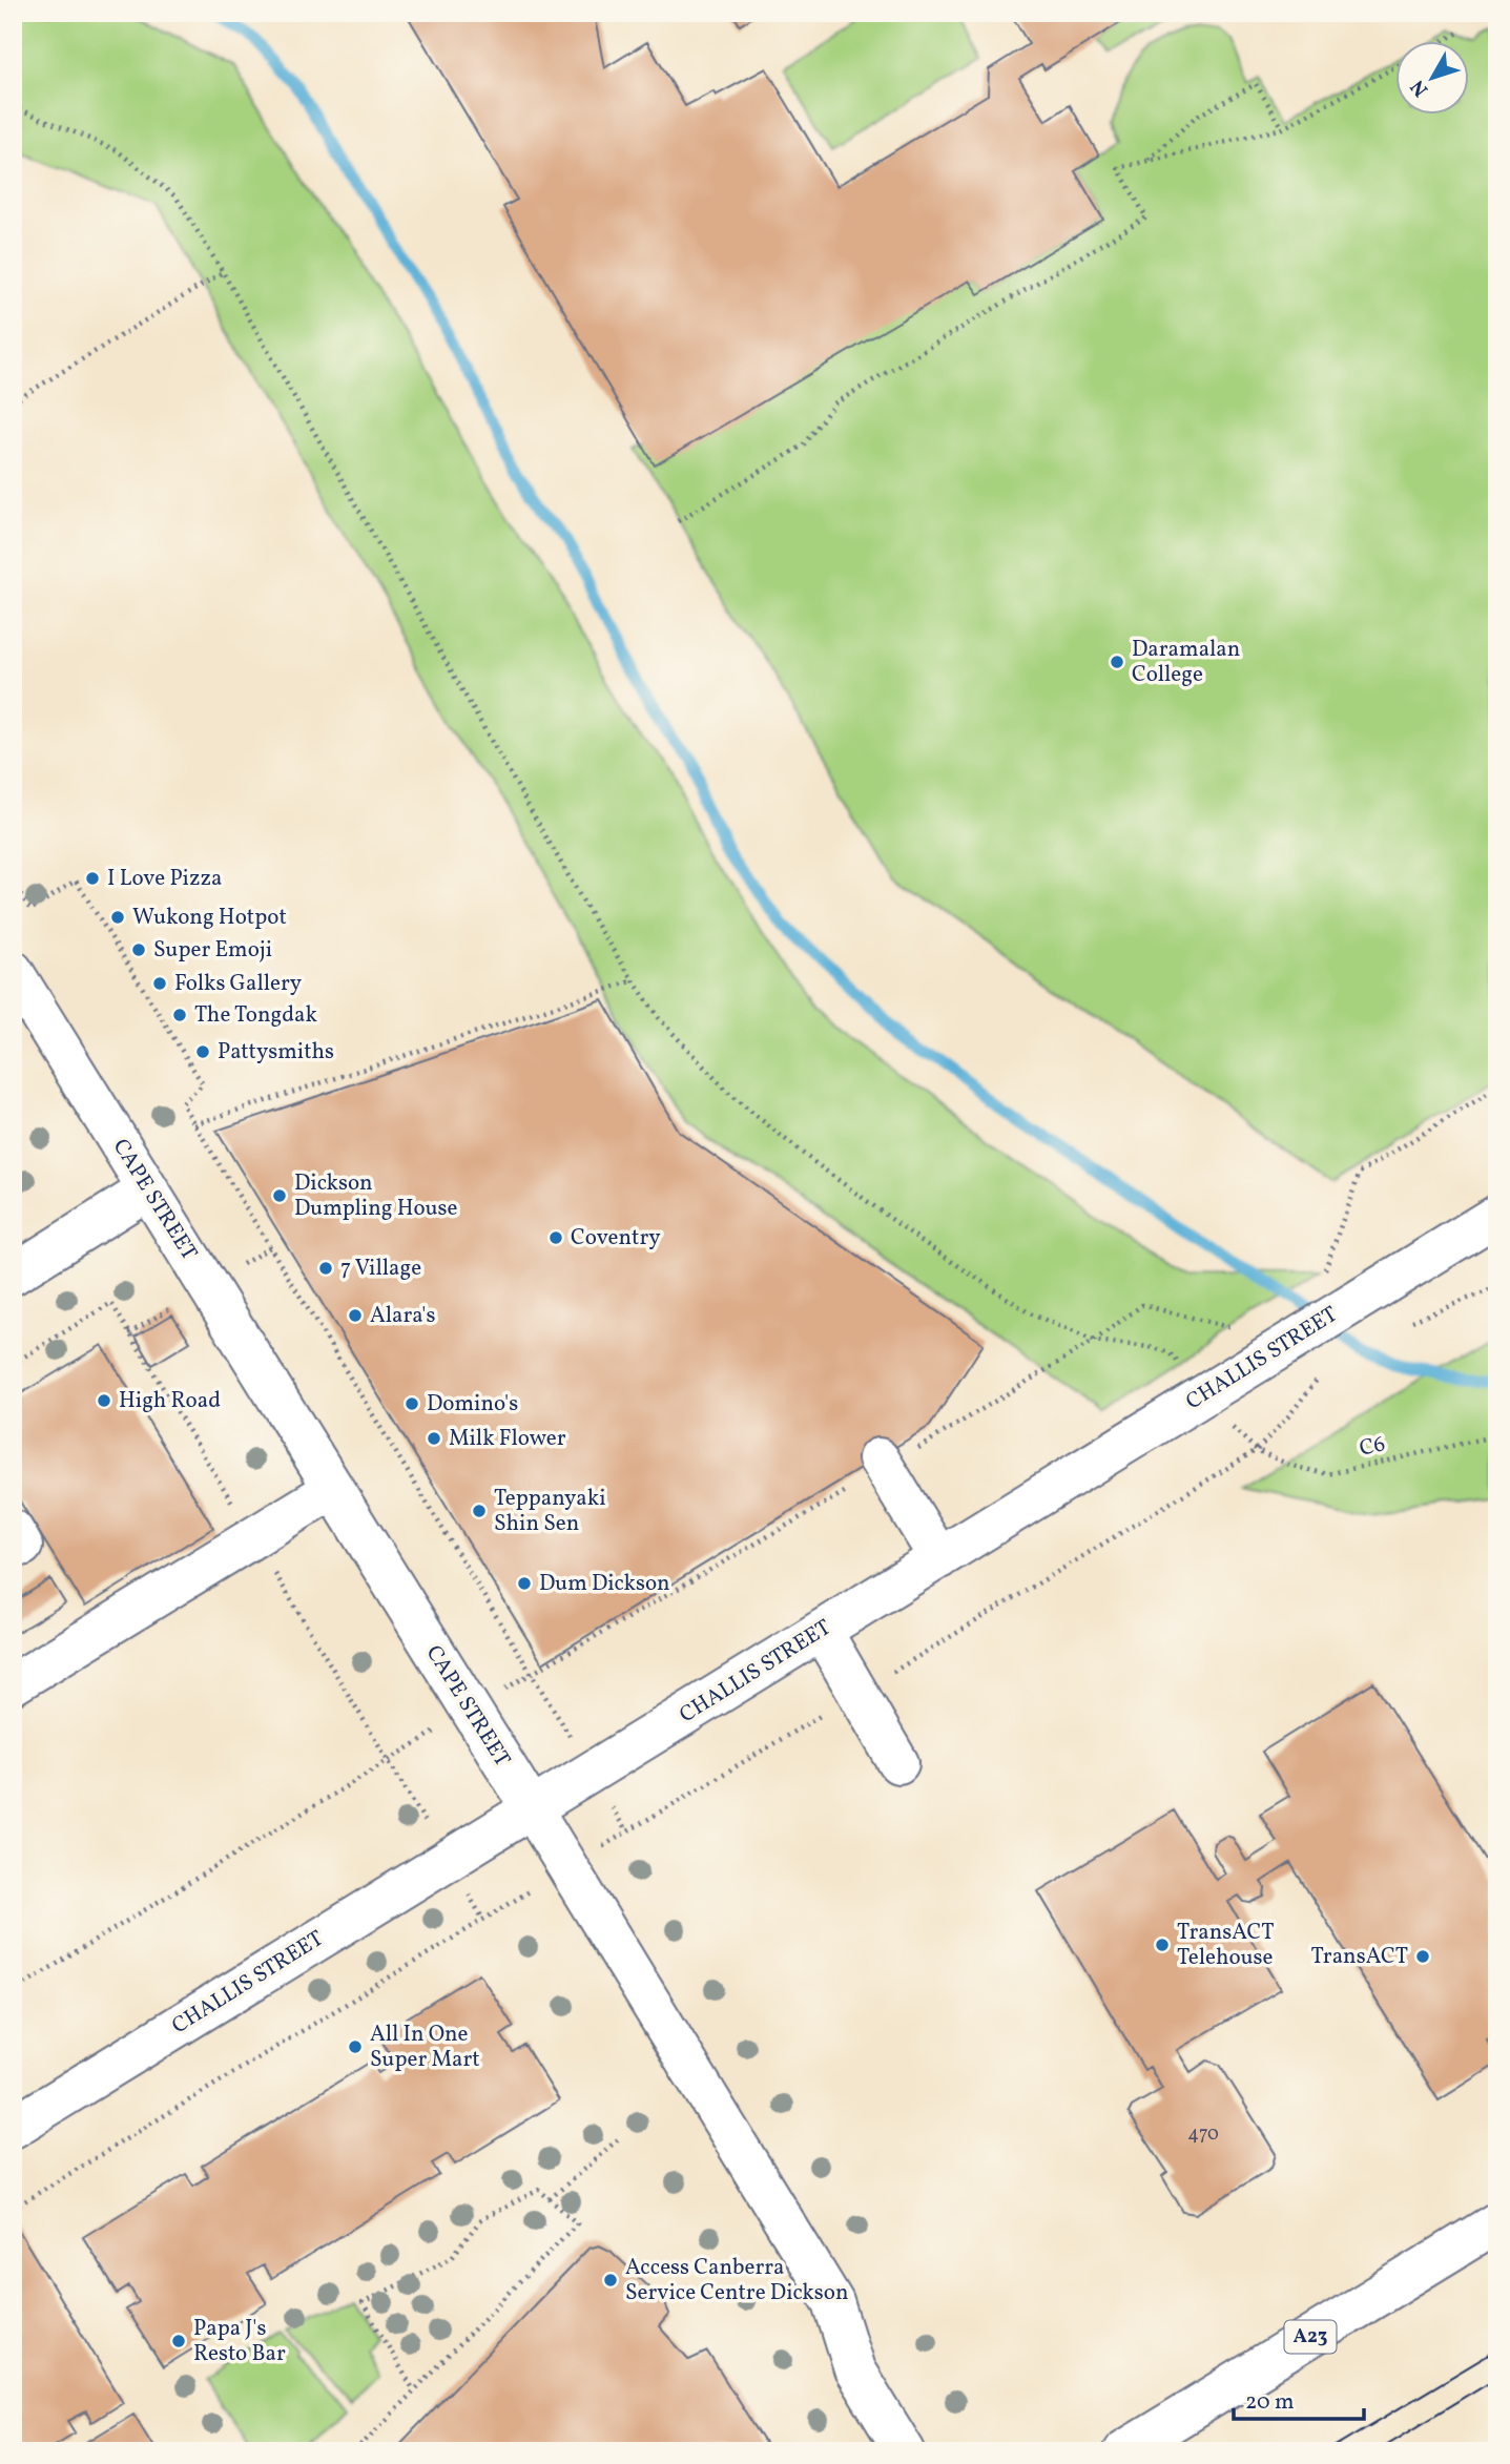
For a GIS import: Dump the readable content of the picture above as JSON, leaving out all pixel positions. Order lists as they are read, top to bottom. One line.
{"streets":{"main road":["CAPE STREET","CHALLIS STREET","A23"],"path":["C6"]},"crossings":[["CAPE STREET","CHALLIS STREET"]],"places":["Daramalan College","I Love Pizza","Wukong Hotpot","Super Emoji","Folks Gallery","The Tongdak","Pattysmiths","Dickson Dumpling House","Coventry","7 Village","Alara's","High Road","Domino's","Milk Flower","Teppanyaki Shin Sen","Dum Dickson","TransACT Telehouse","TransACT","All In One Super Mart","Access Canberra Service Centre Dickson","Papa J's Resto Bar"],"house_numbers":["470"],"scale_bar":"20 m","north":"bottom left"}
